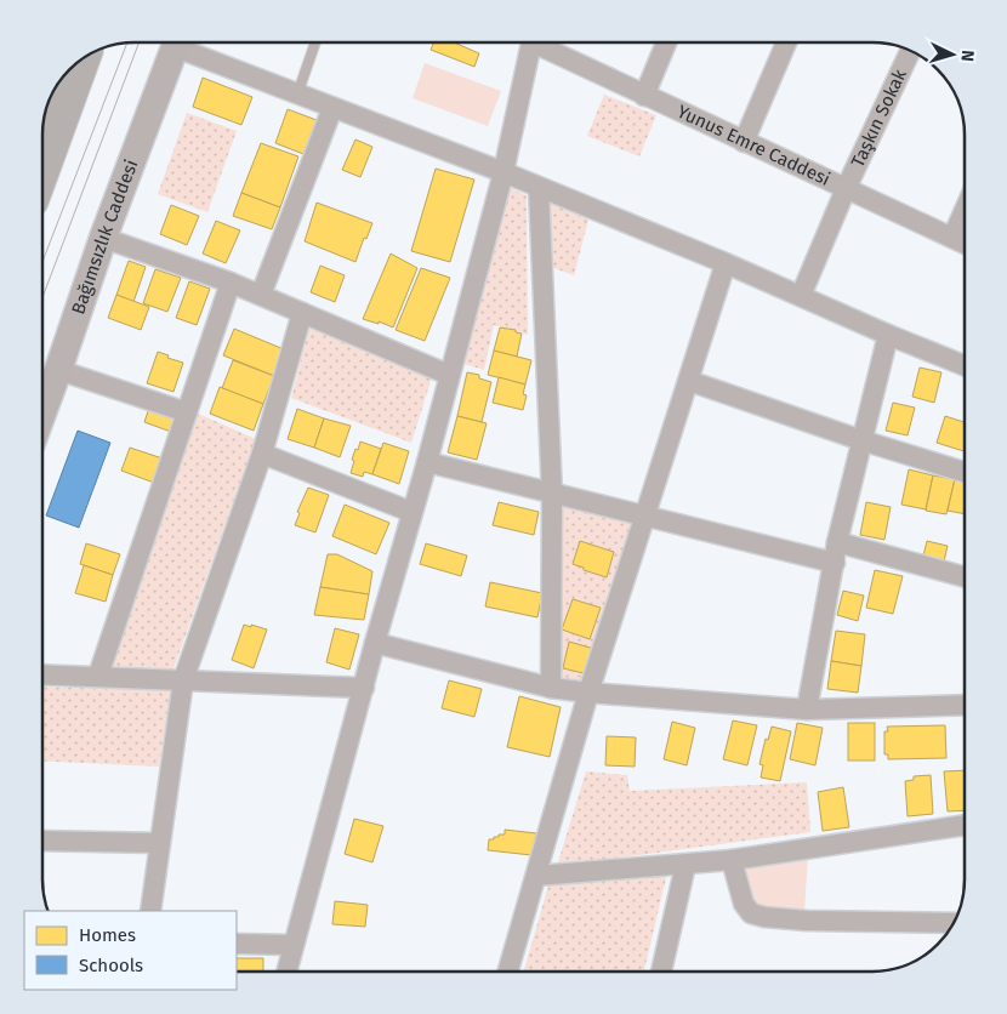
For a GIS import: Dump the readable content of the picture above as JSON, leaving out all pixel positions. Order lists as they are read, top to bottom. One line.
{"streets":{"main road":["Bağımsızlık Caddesi"],"street":["Taşkın Sokak","Yunus Emre Caddesi"]},"crossings":[["Taşkın Sokak","Yunus Emre Caddesi"]],"legend":["Homes","Schools"],"north":"right"}
